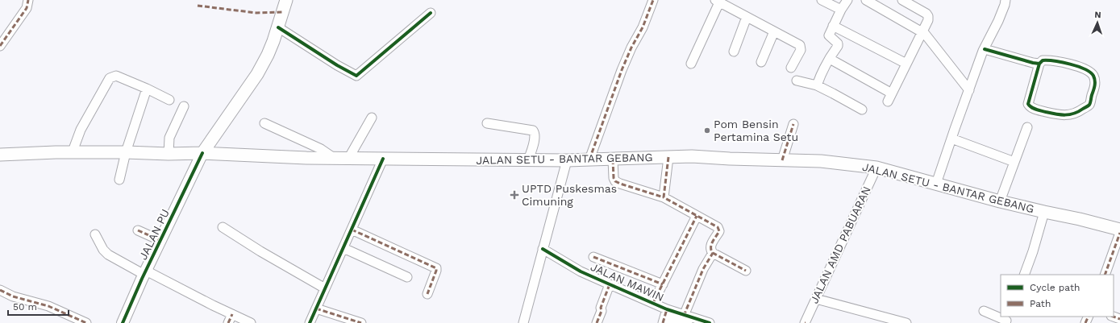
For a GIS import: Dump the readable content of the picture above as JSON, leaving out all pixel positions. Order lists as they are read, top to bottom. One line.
{"streets":{"main road":["JALAN SETU - BANTAR GEBANG"],"street":["JALAN PU","JALAN AMD PABUARAN","JALAN MAWIN"]},"crossings":[["JALAN SETU - BANTAR GEBANG","JALAN PU"],["JALAN SETU - BANTAR GEBANG","JALAN AMD PABUARAN"]],"places":{"other":["Pom Bensin Pertamina Setu"],"health":["UPTD Puskesmas Cimuning"]},"legend":["Cycle path","Path"],"scale_bar":"50 m","north":"top"}
